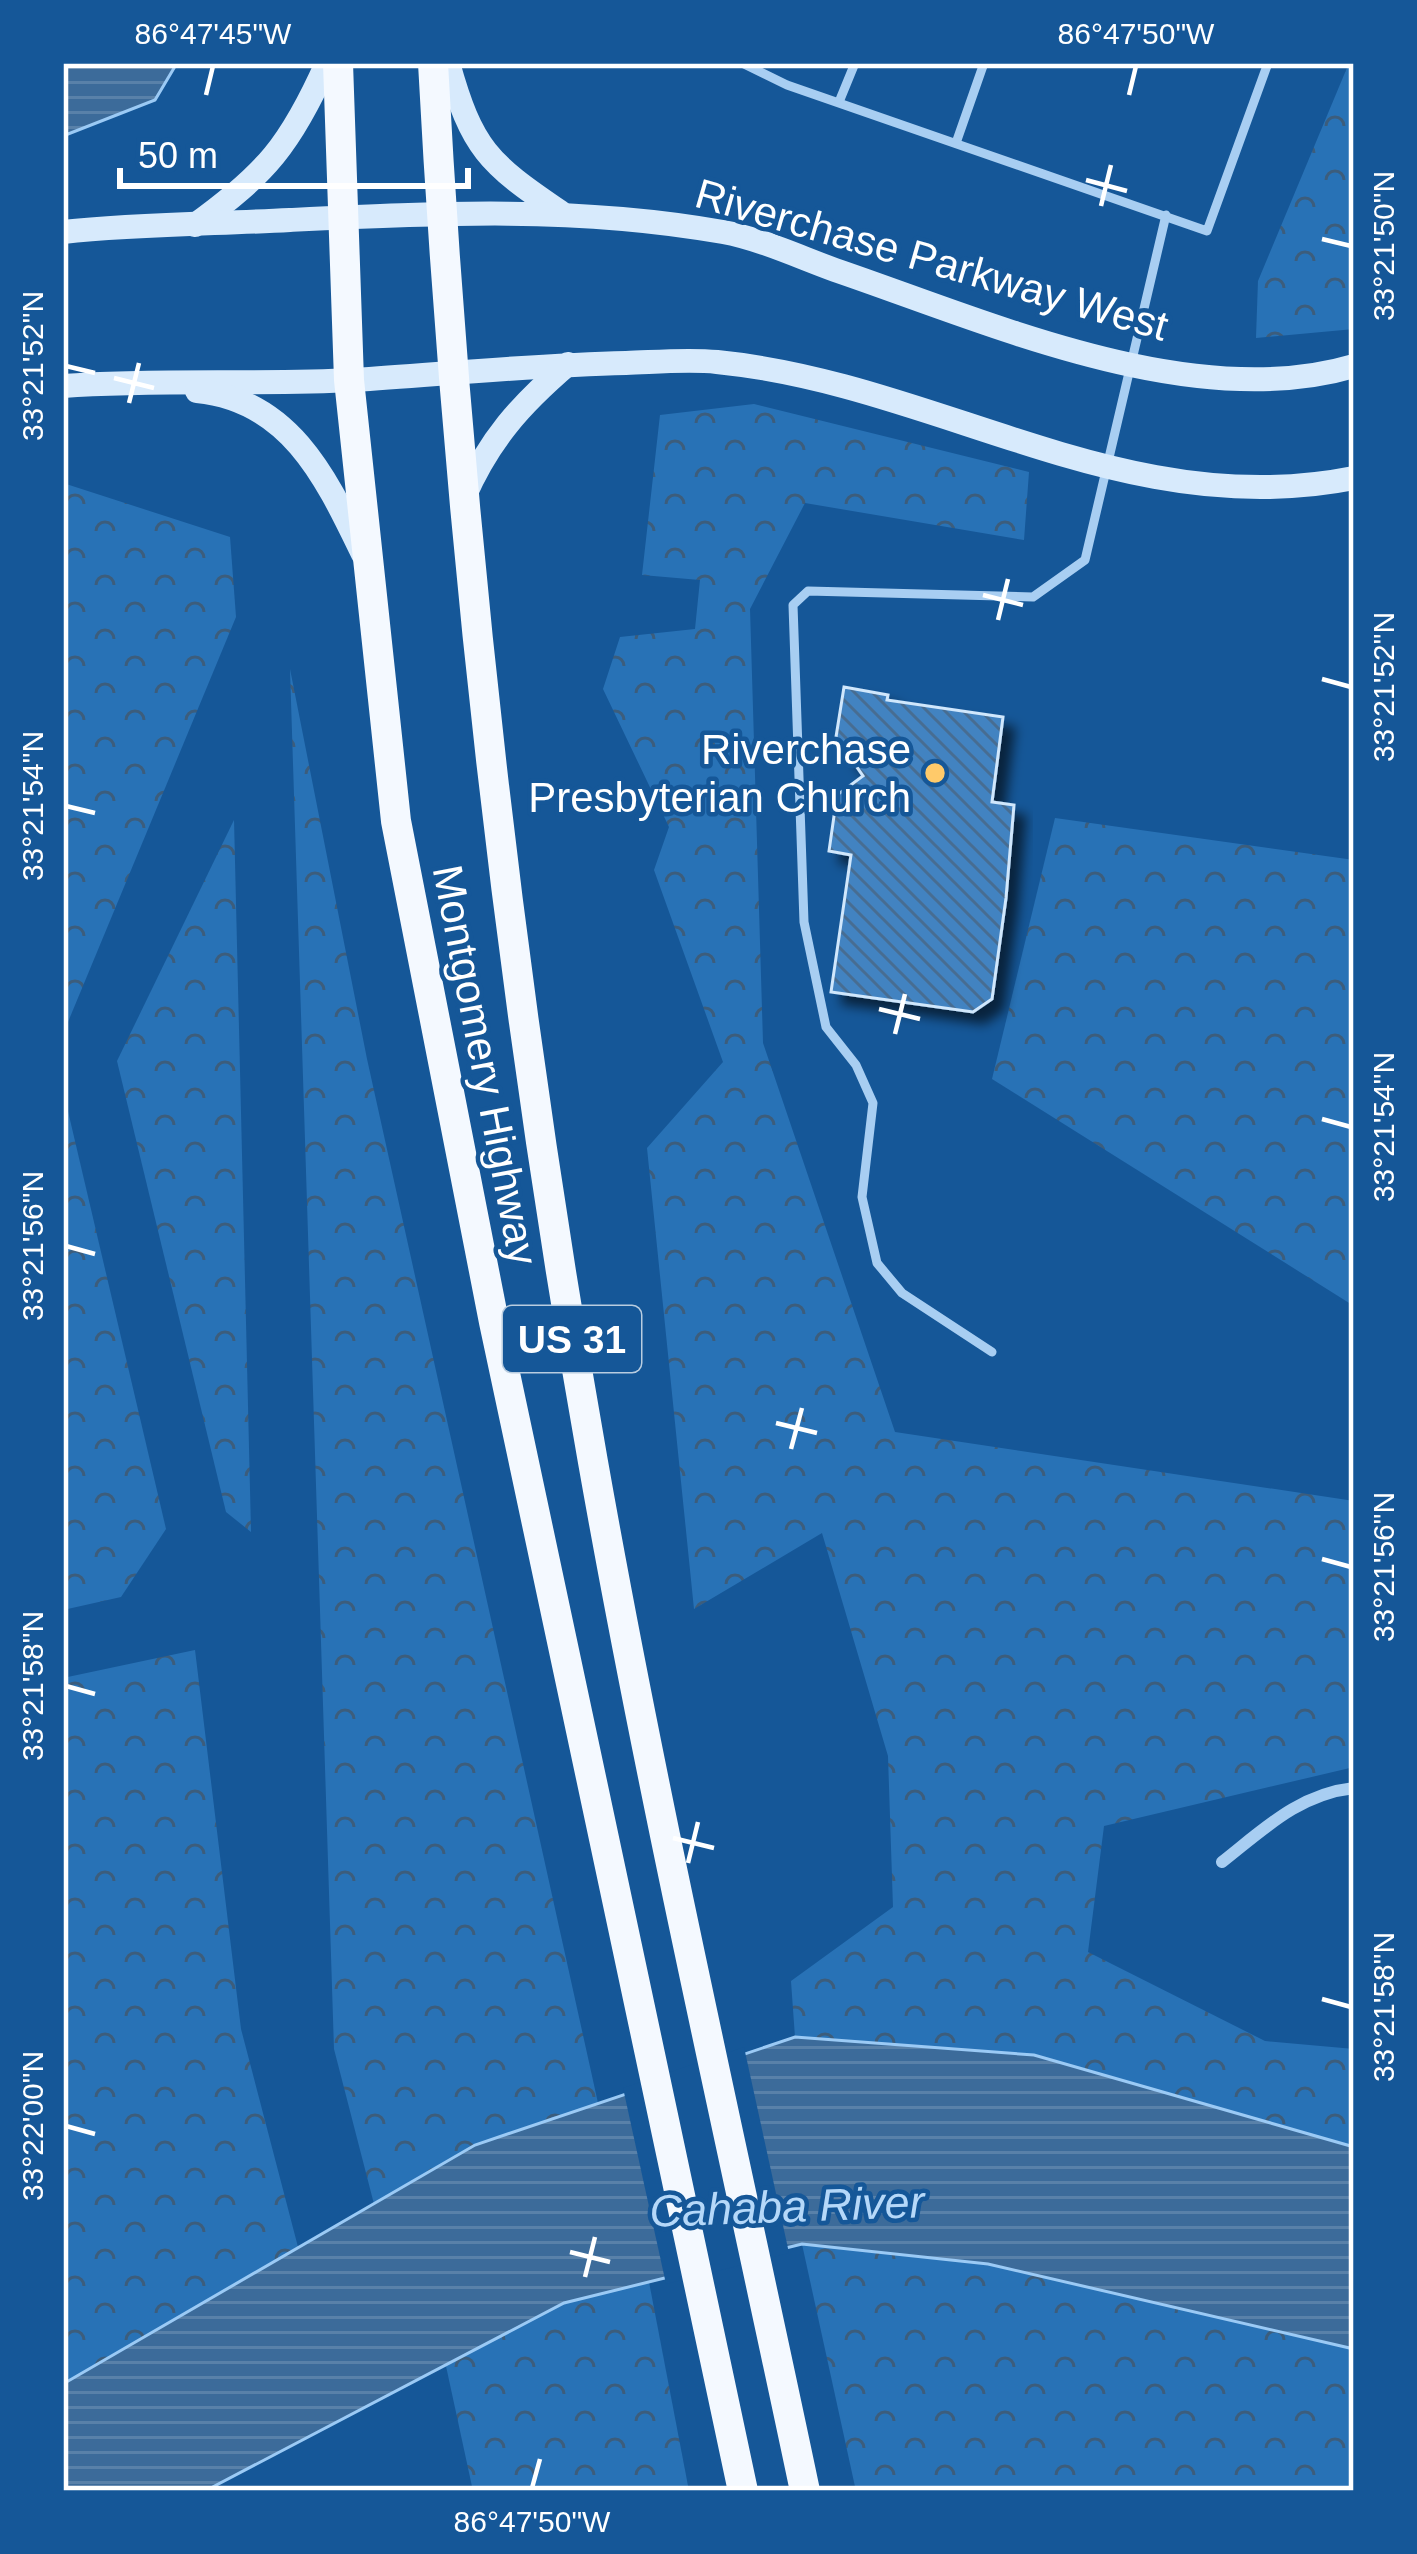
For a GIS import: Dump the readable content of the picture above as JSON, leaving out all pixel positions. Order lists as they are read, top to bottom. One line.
{"streets":{"main road":["Montgomery Highway","US 31"],"street":["Riverchase Parkway West"]},"crossings":[["Riverchase Parkway West","Montgomery Highway"]],"water":["Cahaba River"],"places":["Riverchase Presbyterian Church"],"scale_bar":"50 m","coordinates":["86°47'45\"W","86°47'50\"W","33°21'50\"N","33°21'52\"N","33°21'54\"N","33°21'56\"N","33°21'58\"N","33°22'00\"N"]}
